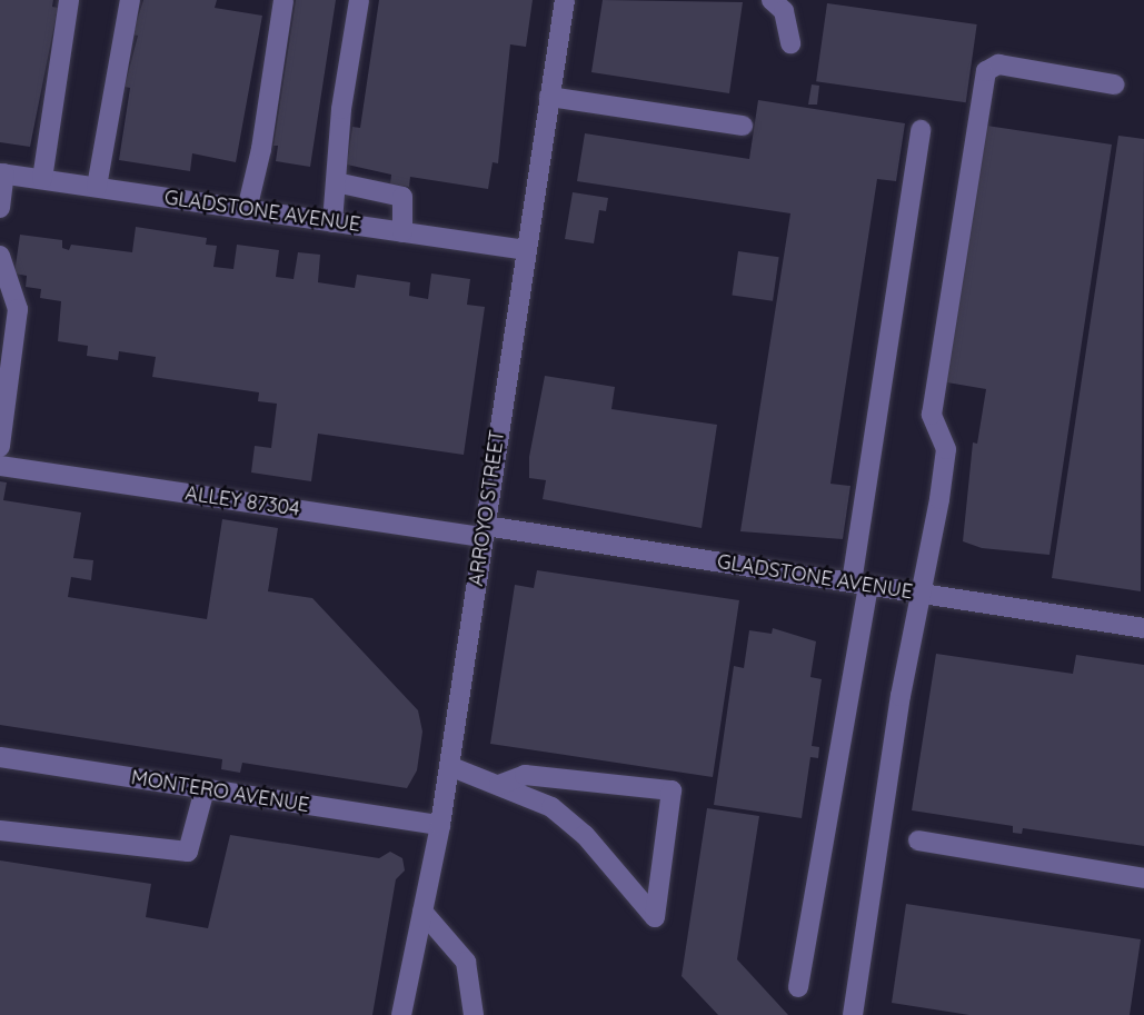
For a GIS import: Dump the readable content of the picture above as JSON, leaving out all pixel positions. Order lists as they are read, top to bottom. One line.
{"streets":{"street":["GLADSTONE AVENUE","ALLEY 87304","ARROYO STREET","MONTERO AVENUE"]},"crossings":[["GLADSTONE AVENUE","ALLEY 87304"],["GLADSTONE AVENUE","ARROYO STREET"],["ALLEY 87304","ARROYO STREET"],["ARROYO STREET","MONTERO AVENUE"]]}
